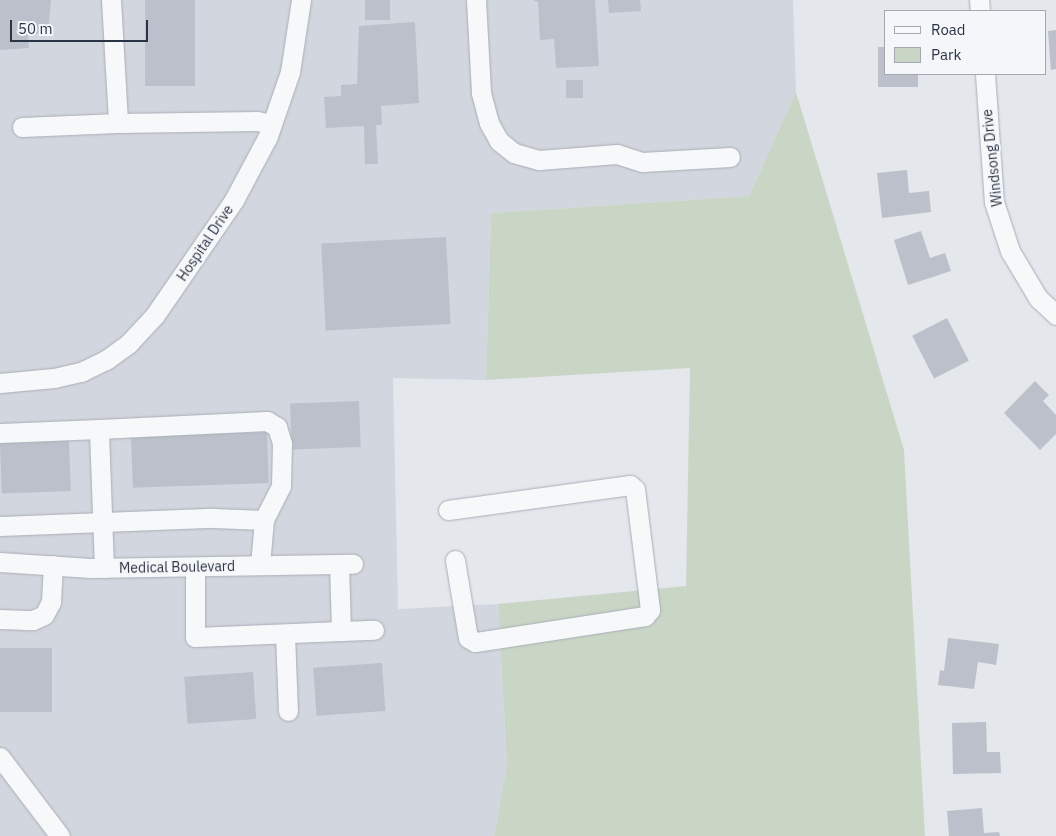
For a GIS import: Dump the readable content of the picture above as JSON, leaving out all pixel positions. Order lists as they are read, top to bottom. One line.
{"streets":{"street":["Windsong Drive","Hospital Drive","Medical Boulevard"]},"legend":["Road","Park"],"scale_bar":"50 m"}
